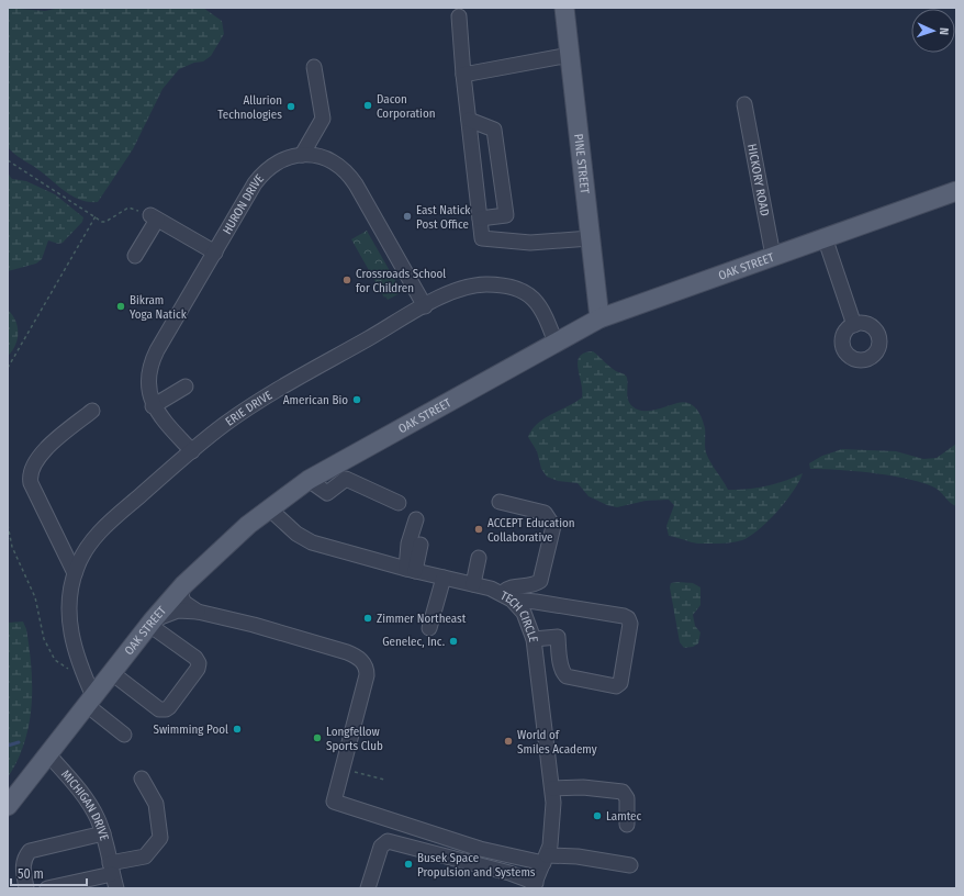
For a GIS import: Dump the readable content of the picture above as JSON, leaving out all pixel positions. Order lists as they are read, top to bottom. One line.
{"streets":{"main road":["PINE STREET","OAK STREET"],"street":["HICKORY ROAD","HURON DRIVE","ERIE DRIVE","TECH CIRCLE","MICHIGAN DRIVE"]},"crossings":[["PINE STREET","OAK STREET"],["HICKORY ROAD","OAK STREET"],["HURON DRIVE","ERIE DRIVE"],["OAK STREET","ERIE DRIVE"],["OAK STREET","TECH CIRCLE"],["OAK STREET","MICHIGAN DRIVE"]],"places":["Dacon Corporation","Allurion Technologies","East Natick Post Office","Crossroads School for Children","Bikram Yoga Natick","American Bio","ACCEPT Education Collaborative","Zimmer Northeast","Genelec, Inc.","Swimming Pool","Longfellow Sports Club","World of Smiles Academy","Lamtec","Busek Space Propulsion and Systems"],"scale_bar":"50 m","north":"right"}
